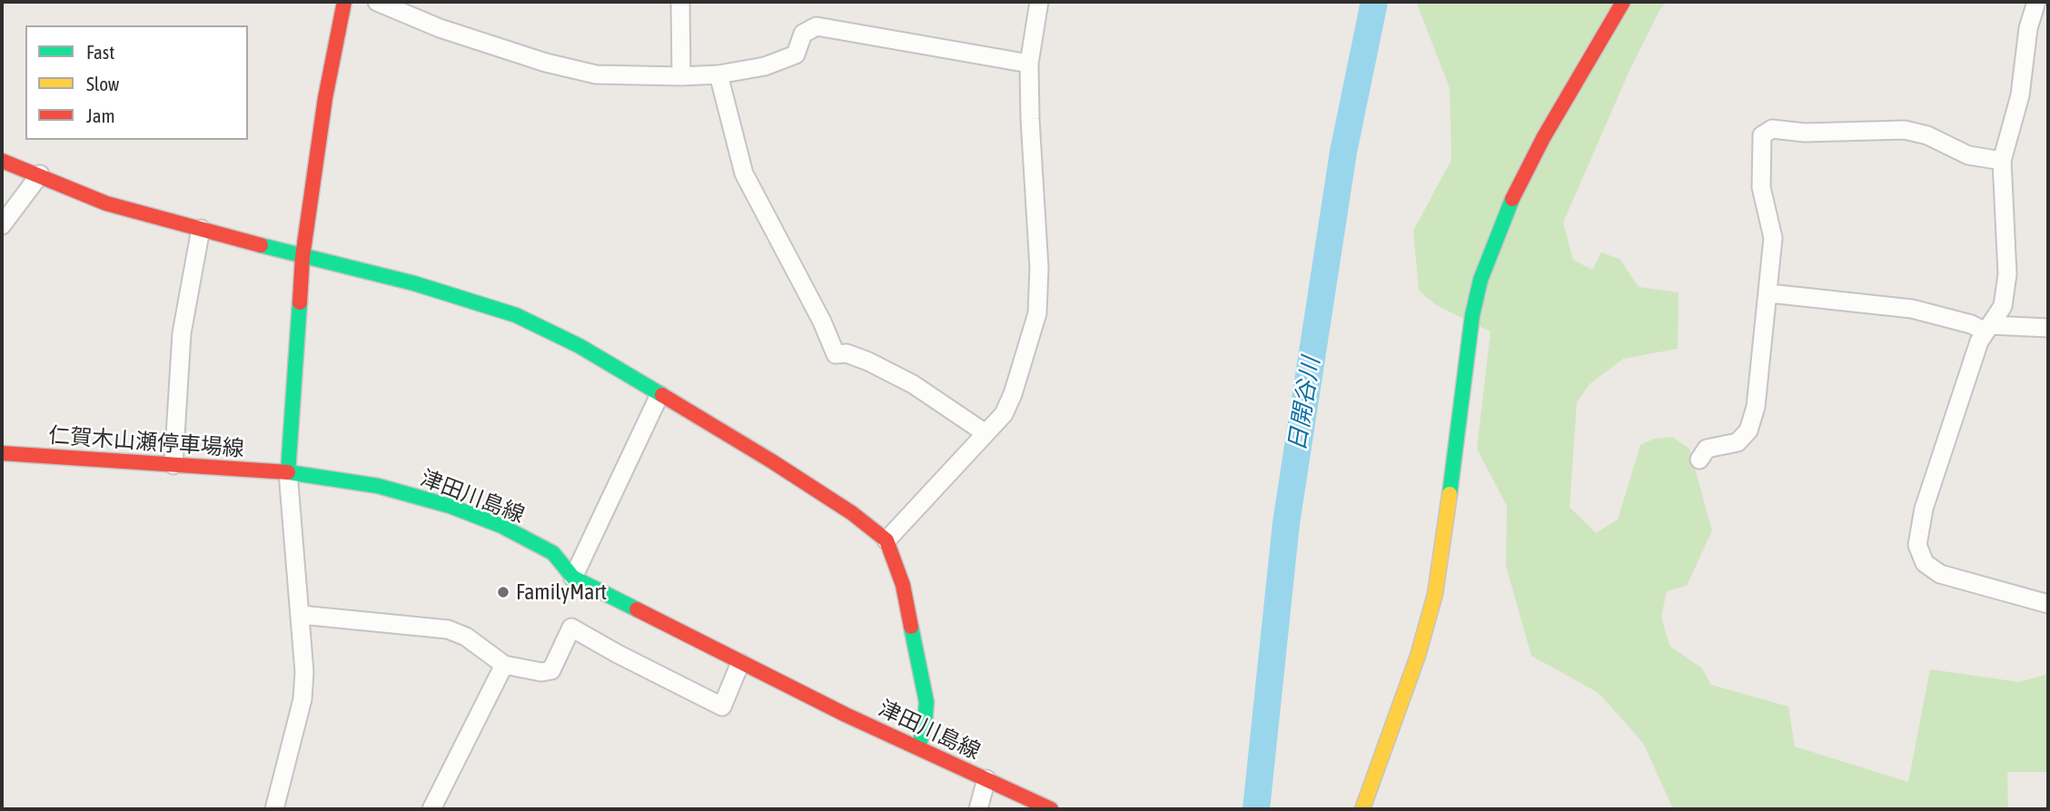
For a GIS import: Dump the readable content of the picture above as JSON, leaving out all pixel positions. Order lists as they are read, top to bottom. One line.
{"streets":{"street":["仁賀木山瀬停車場線","津田川島線"]},"crossings":[["仁賀木山瀬停車場線","津田川島線"]],"water":["日開谷川"],"places":["FamilyMart"],"legend":["Fast","Slow","Jam"]}
